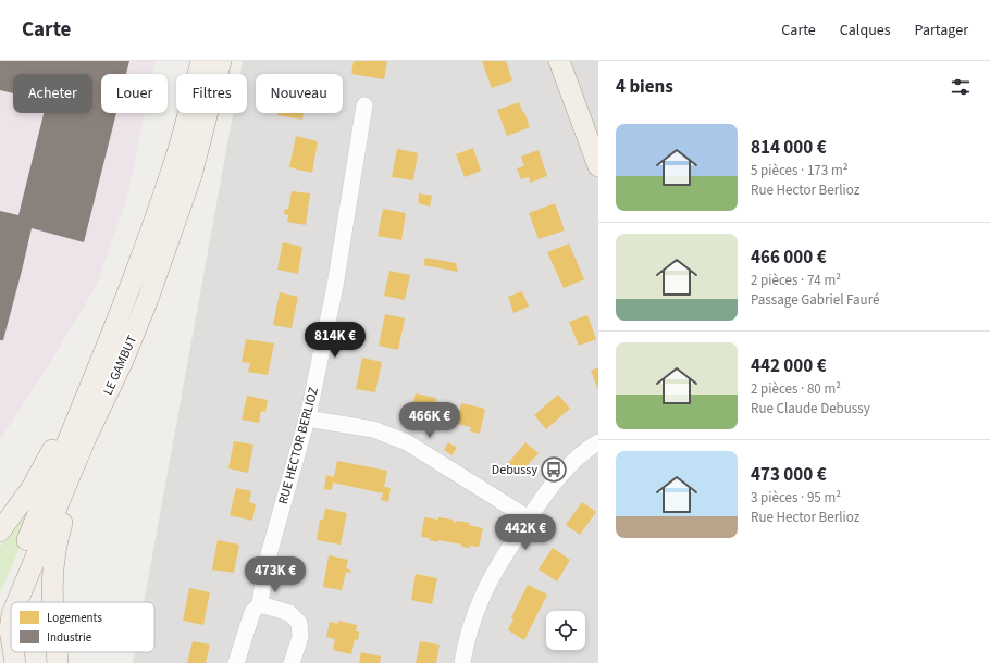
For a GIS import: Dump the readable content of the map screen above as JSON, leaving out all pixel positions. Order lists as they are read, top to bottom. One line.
{"streets":{"main road":["LE GAMBUT"],"street":["RUE HECTOR BERLIOZ"]},"places":{"bus stop":["Debussy"]},"legend":["Logements","Industrie"],"page":{"header":"Carte","nav":["Carte","Calques","Partager"],"heading":"4 biens","chip":["Acheter","Louer","Filtres","Nouveau"],"list":[{"name":"814 000 €","note":"5 pièces · 173 m² · Rue Hector Berlioz"},{"name":"466 000 €","note":"2 pièces · 74 m² · Passage Gabriel Fauré"},{"name":"442 000 €","note":"2 pièces · 80 m² · Rue Claude Debussy"},{"name":"473 000 €","note":"3 pièces · 95 m² · Rue Hector Berlioz"}],"price":["814K €","466K €","442K €","473K €"]}}
